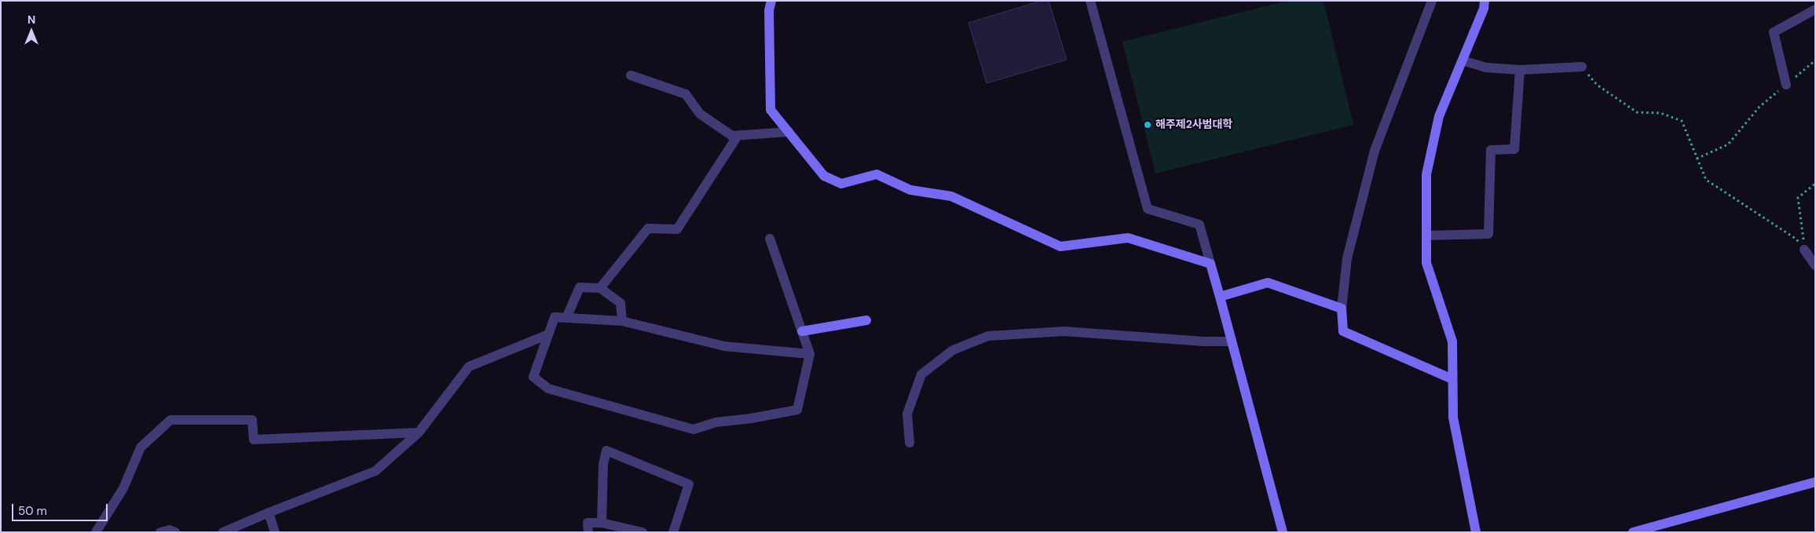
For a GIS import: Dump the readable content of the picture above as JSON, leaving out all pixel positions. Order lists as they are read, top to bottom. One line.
{"places":["해주제2사범대학"],"scale_bar":"50 m","north":"top"}
